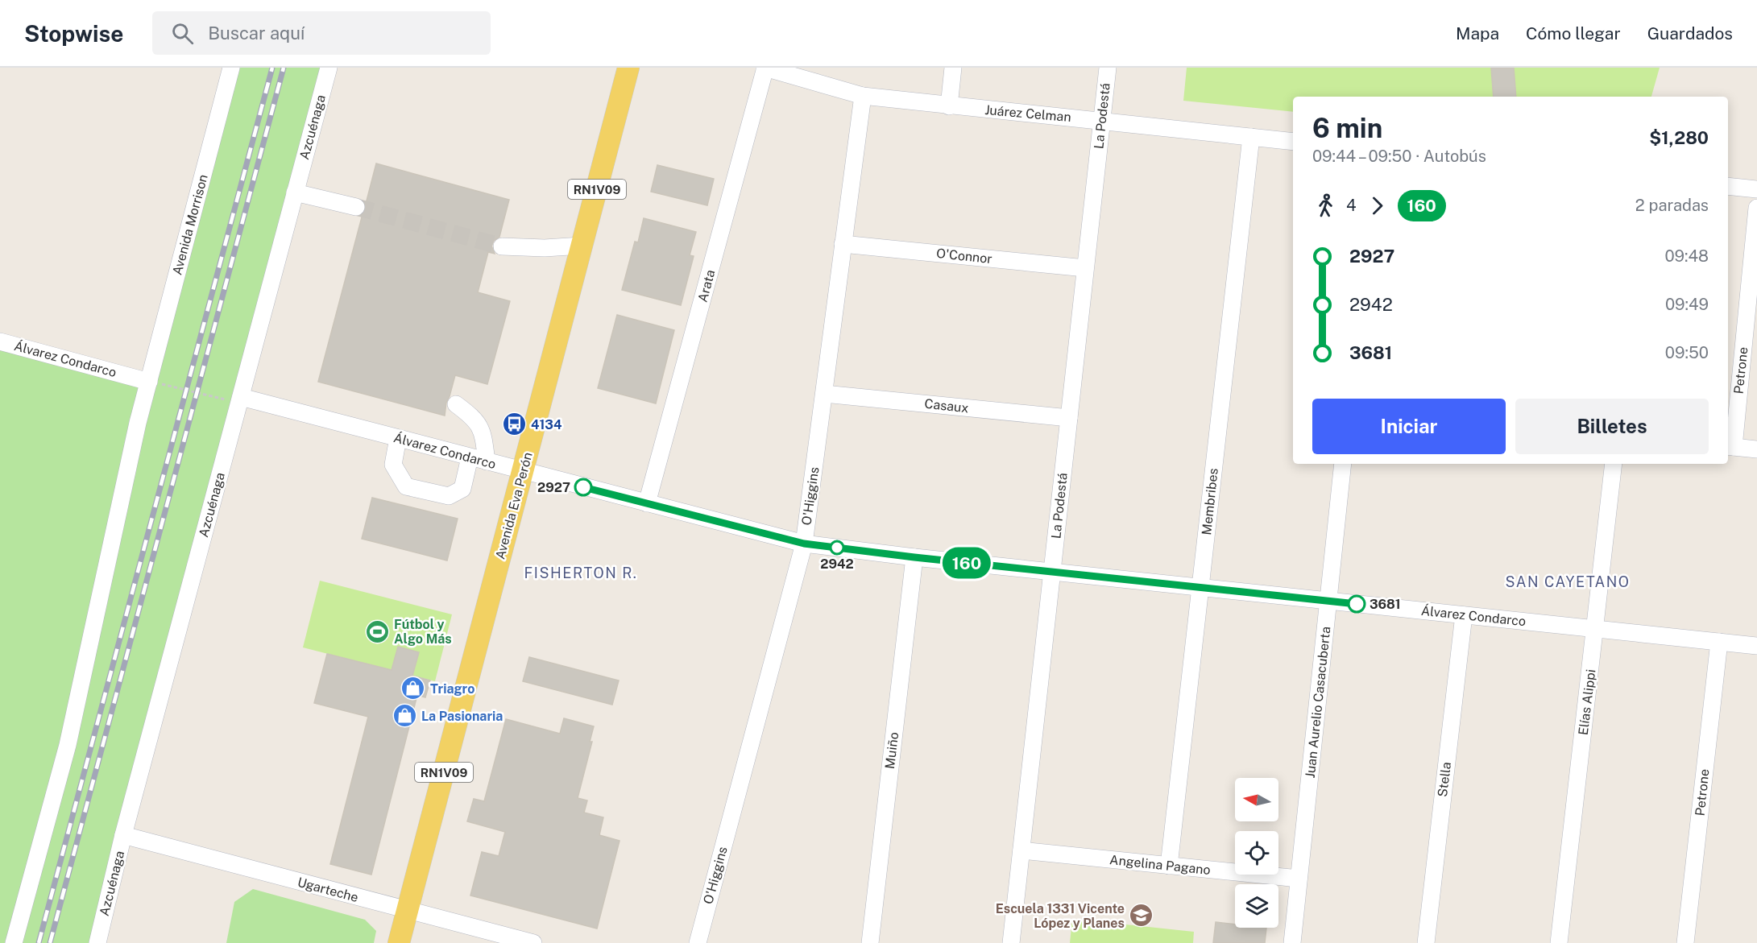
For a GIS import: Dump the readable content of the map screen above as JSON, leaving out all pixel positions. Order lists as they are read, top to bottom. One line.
{"streets":{"main road":["RN1V09","Avenida Eva Perón"],"street":["Juárez Celman","La Podestá","Azcuénaga","Avenida Morrison","O'Connor","Arata","Álvarez Condarco","Petrone","Casaux","O'Higgins","Membribes","Juan Aurelio Casacuberta","Elías Alippi","Muiño","Stella","Angelina Pagano","Ugarteche"]},"crossings":[["Juárez Celman","La Podestá"],["Juárez Celman","Arata"],["Juárez Celman","O'Higgins"],["Juárez Celman","Membribes"],["La Podestá","O'Connor"],["La Podestá","Álvarez Condarco"],["La Podestá","Casaux"],["La Podestá","Angelina Pagano"],["Azcuénaga","Álvarez Condarco"],["Azcuénaga","Ugarteche"],["Avenida Morrison","Álvarez Condarco"],["O'Connor","O'Higgins"],["Arata","Álvarez Condarco"],["Álvarez Condarco","Petrone"],["Álvarez Condarco","O'Higgins"],["Álvarez Condarco","Membribes"],["Álvarez Condarco","Avenida Eva Perón"],["Álvarez Condarco","Juan Aurelio Casacuberta"],["Álvarez Condarco","Elías Alippi"],["Álvarez Condarco","Muiño"],["Álvarez Condarco","Stella"],["Casaux","O'Higgins"],["Membribes","Angelina Pagano"],["Avenida Eva Perón","Ugarteche"],["Juan Aurelio Casacuberta","Angelina Pagano"]],"districts":["FISHERTON R.","SAN CAYETANO"],"places":{"bus stop":["4134"],"other":["2927","2942","3681"],"sports":["Fútbol y Algo Más"],"shop":["Triagro","La Pasionaria"],"school or university":["Escuela 1331 Vicente López y Planes"]},"lines":["bus line 160"],"north":"left","page":{"header":"Stopwise","search":"Buscar aquí","nav":["Mapa","Cómo llegar","Guardados"],"on_map":"160","heading":["6 min","09:44 – 09:50 · Autobús","$1,280"],"legs":["4","160","2 paradas"],"list":[{"name":"2927","value":"09:48"},{"name":"2942","value":"09:49"},{"name":"3681","value":"09:50"}],"buttons":["Iniciar","Billetes"]}}
